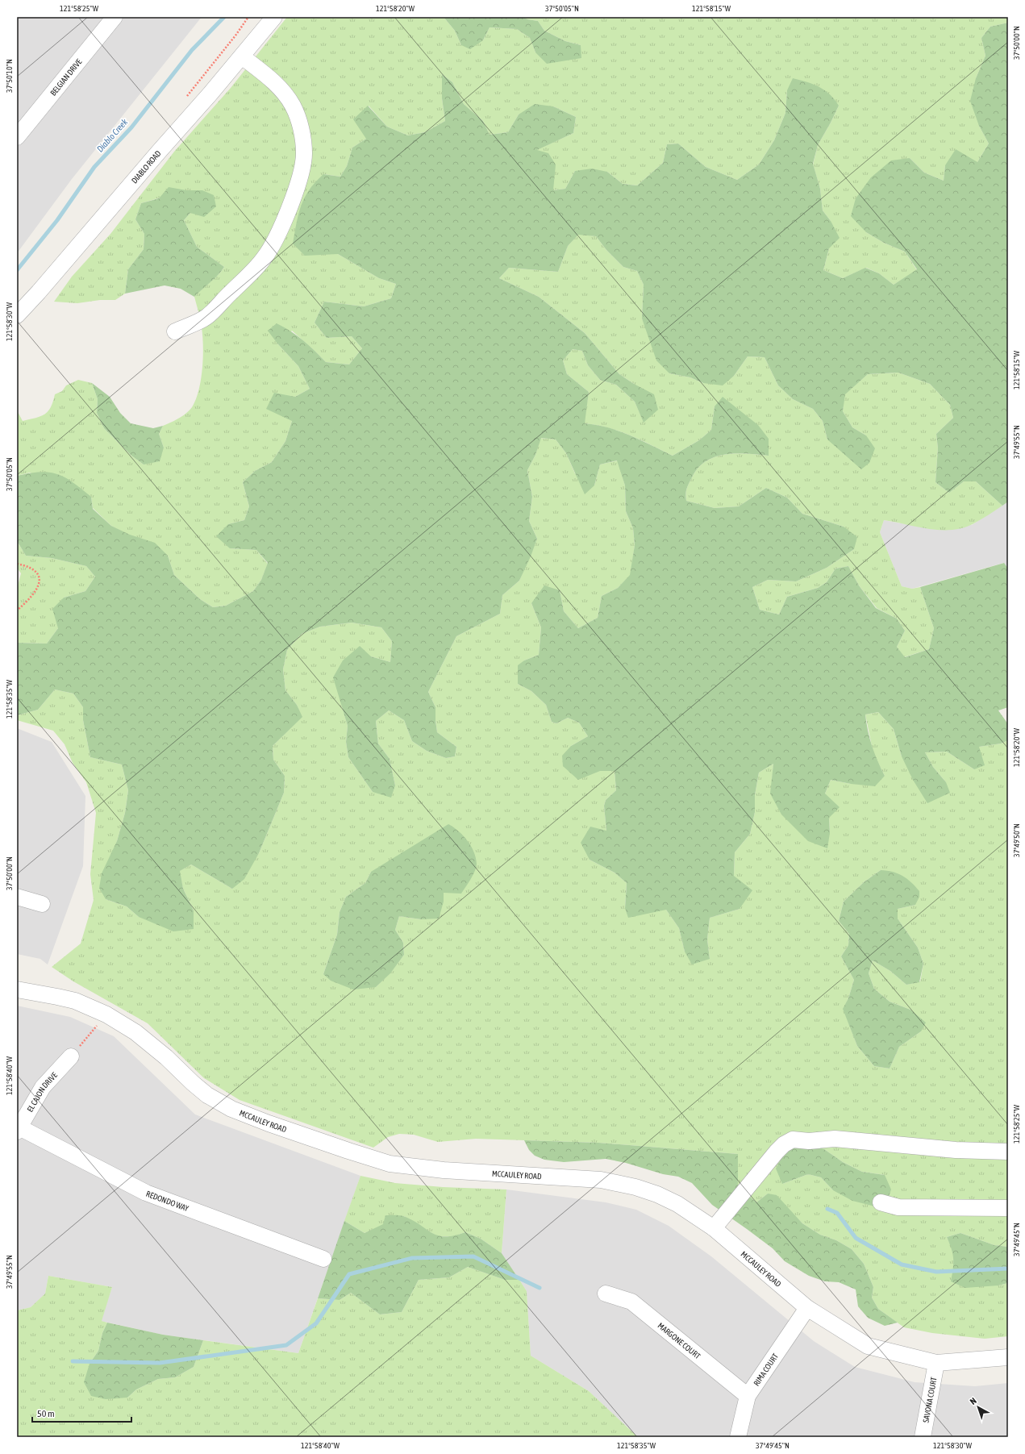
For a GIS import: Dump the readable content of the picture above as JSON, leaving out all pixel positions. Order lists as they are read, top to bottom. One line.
{"streets":{"street":["BELGIAN DRIVE","DIABLO ROAD","EL CAJON DRIVE","MCCAULEY ROAD","REDONDO WAY","MARGONE COURT","RIMA COURT","SAVONA COURT"]},"crossings":[["EL CAJON DRIVE","REDONDO WAY"],["MCCAULEY ROAD","RIMA COURT"],["MCCAULEY ROAD","SAVONA COURT"],["MARGONE COURT","RIMA COURT"]],"water":["Diablo Creek"],"scale_bar":"50 m","north":"top left","coordinates":["121°58'25\"W","121°58'20\"W","37°50'05\"N","121°58'15\"W","37°50'00\"N","37°50'10\"N","121°58'30\"W","37°49'55\"N","121°58'35\"W","37°49'50\"N","121°58'40\"W","37°49'45\"N"]}
